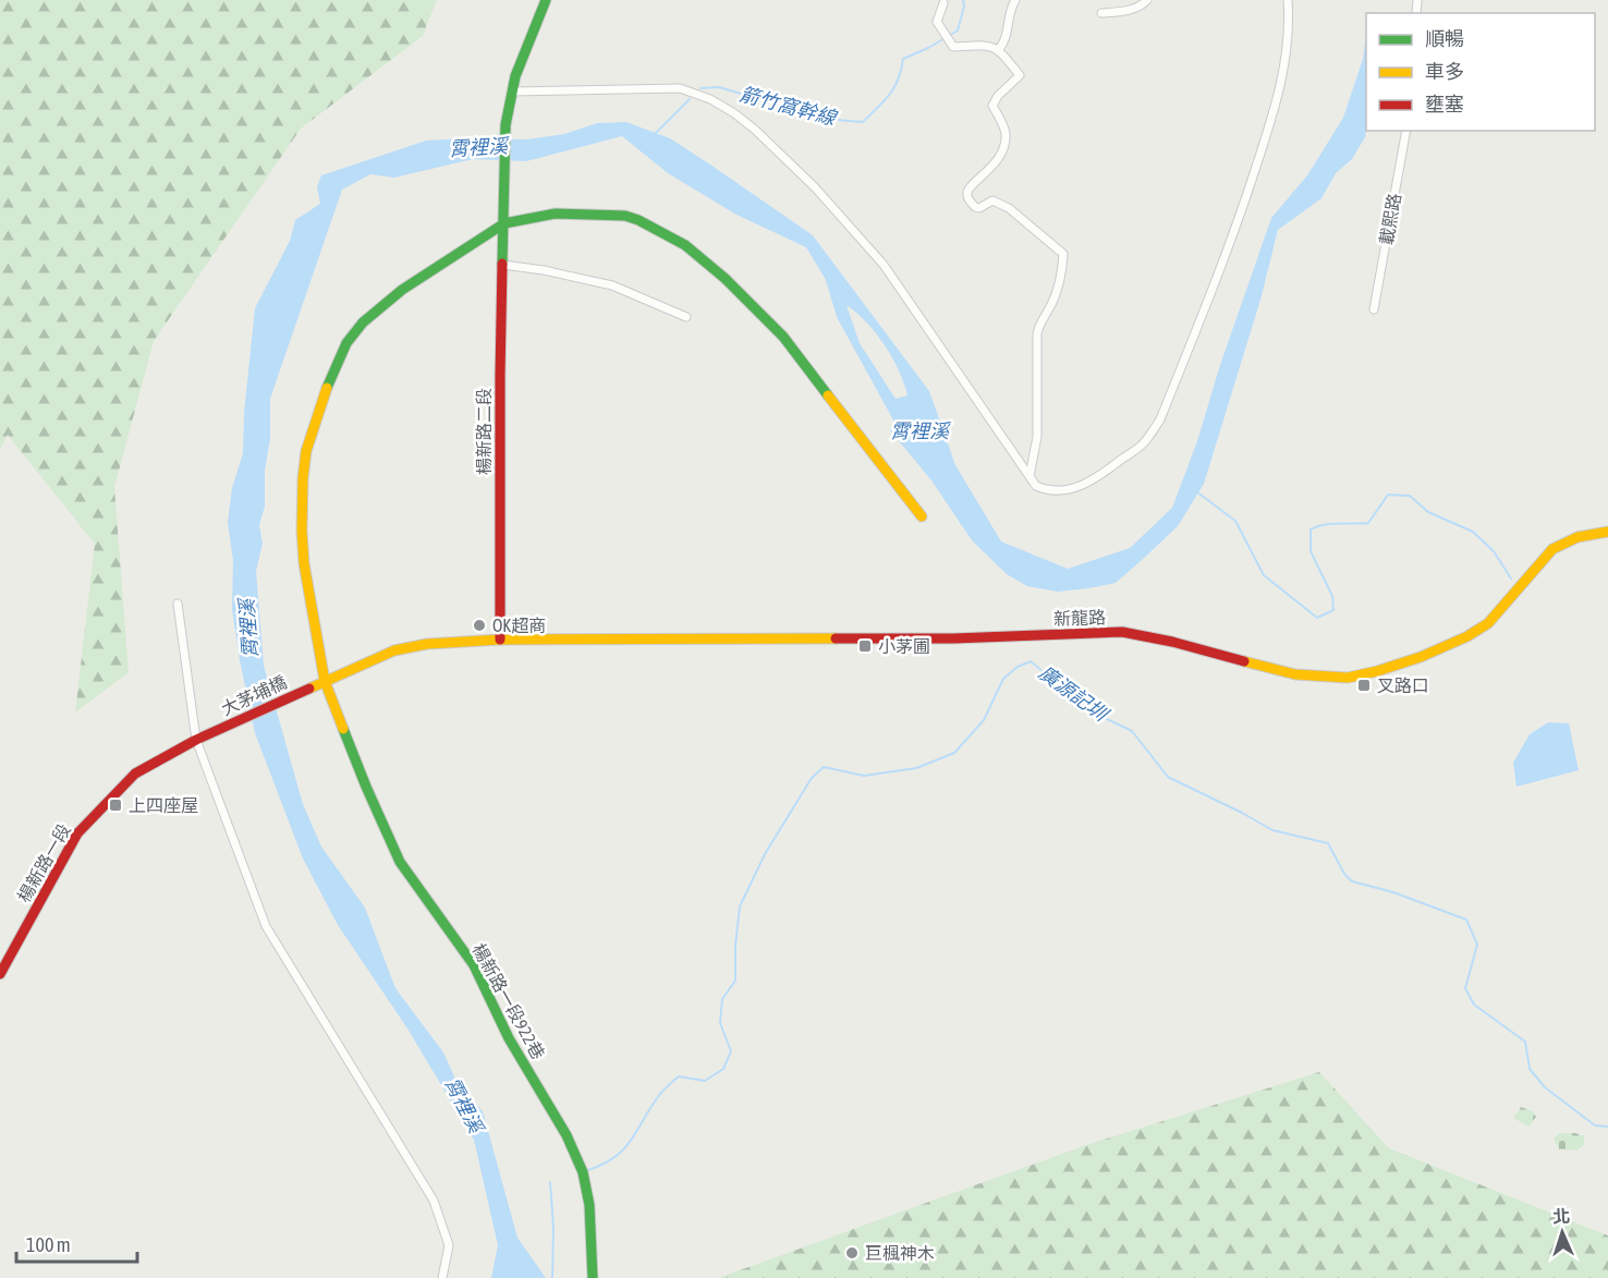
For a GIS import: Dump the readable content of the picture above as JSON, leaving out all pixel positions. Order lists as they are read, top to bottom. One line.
{"streets":{"street":["載熙路","楊新路二段","新龍路","大茅埔橋","楊新路一段","楊新路一段922巷"]},"crossings":[["楊新路二段","新龍路"],["楊新路二段","楊新路一段922巷"],["大茅埔橋","楊新路一段"],["大茅埔橋","楊新路一段922巷"]],"water":["箭竹窩幹線","霄裡溪","廣源記圳"],"places":{"other":["OK超商","巨楓神木"],"transit":["小茅圃","叉路口","上四座屋"]},"legend":["順暢","車多","壅塞"],"scale_bar":"100 m","north":"top"}
